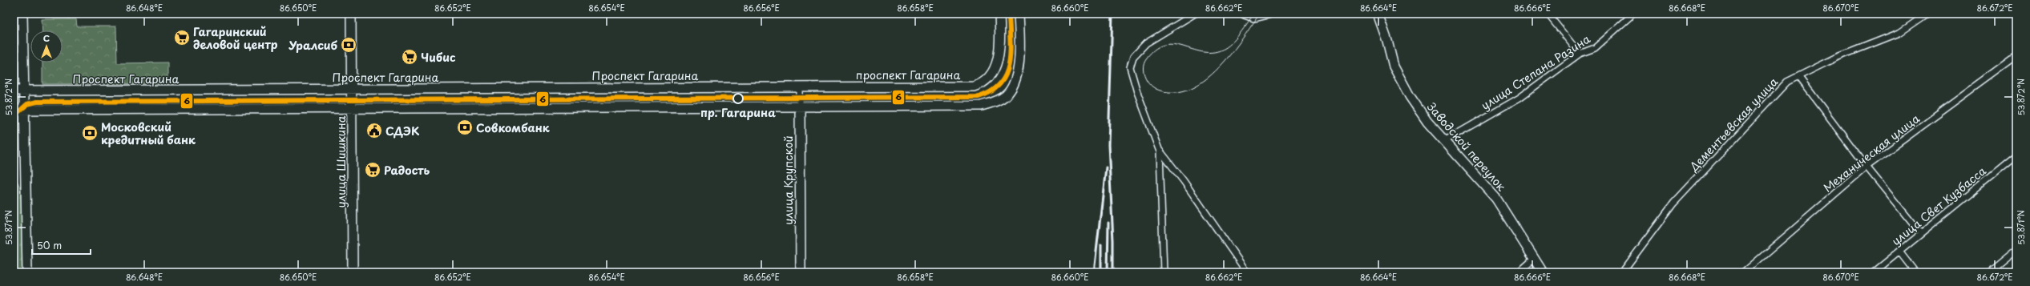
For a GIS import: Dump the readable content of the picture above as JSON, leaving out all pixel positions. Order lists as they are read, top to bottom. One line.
{"streets":{"main road":["проспект Гагарина","Проспект Гагарина","Заводской переулок","улица Шишкина","улица Крупской"],"street":["улица Степана Разина","Дементьевская улица","Механическая улица","улица Свет Кузбасса"]},"crossings":[["улица Степана Разина","Заводской переулок"],["проспект Гагарина","Проспект Гагарина"],["проспект Гагарина","улица Крупской"],["Проспект Гагарина","улица Шишкина"]],"places":{"supermarket":["Гагаринский деловой центр","Чибис","Радость"],"bank":["Уралсиб","Совкомбанк","Московский кредитный банк"],"other":["пр. Гагарина"],"public building":["СДЭК"]},"lines":["transit line 6"],"scale_bar":"50 m","north":"top","coordinates":["86.648°E","86.650°E","86.652°E","86.654°E","86.656°E","86.658°E","86.660°E","86.662°E","86.664°E","86.666°E","86.668°E","86.670°E","86.672°E","53.872°N","53.871°N"]}
